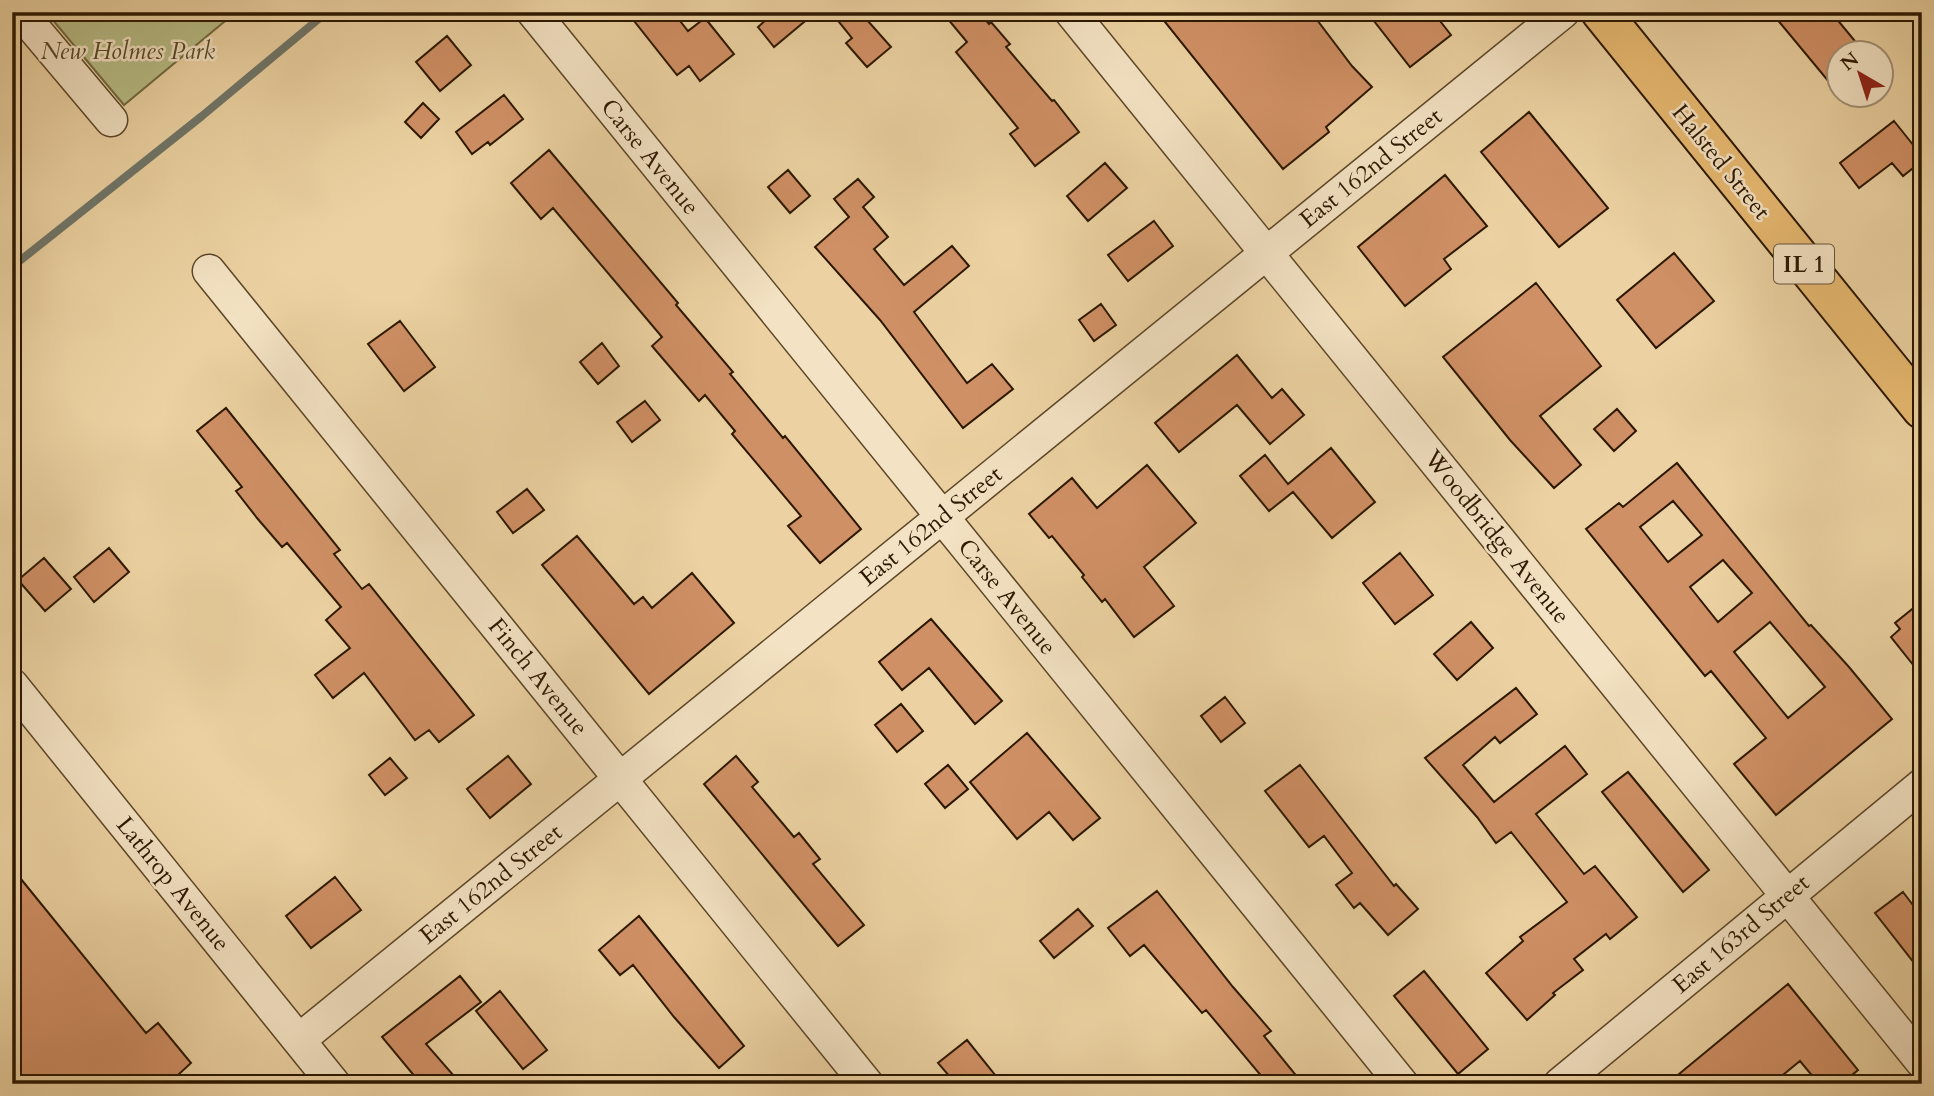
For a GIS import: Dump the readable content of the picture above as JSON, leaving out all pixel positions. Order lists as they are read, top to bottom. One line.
{"streets":{"main road":["Halsted Street","IL 1"],"street":["Carse Avenue","East 162nd Street","Woodbridge Avenue","Finch Avenue","Lathrop Avenue","East 163rd Street"]},"crossings":[["Carse Avenue","East 162nd Street"],["East 162nd Street","Woodbridge Avenue"],["East 162nd Street","Finch Avenue"],["East 162nd Street","Lathrop Avenue"],["Woodbridge Avenue","East 163rd Street"]],"parks":["New Holmes Park"],"north":"top left"}
